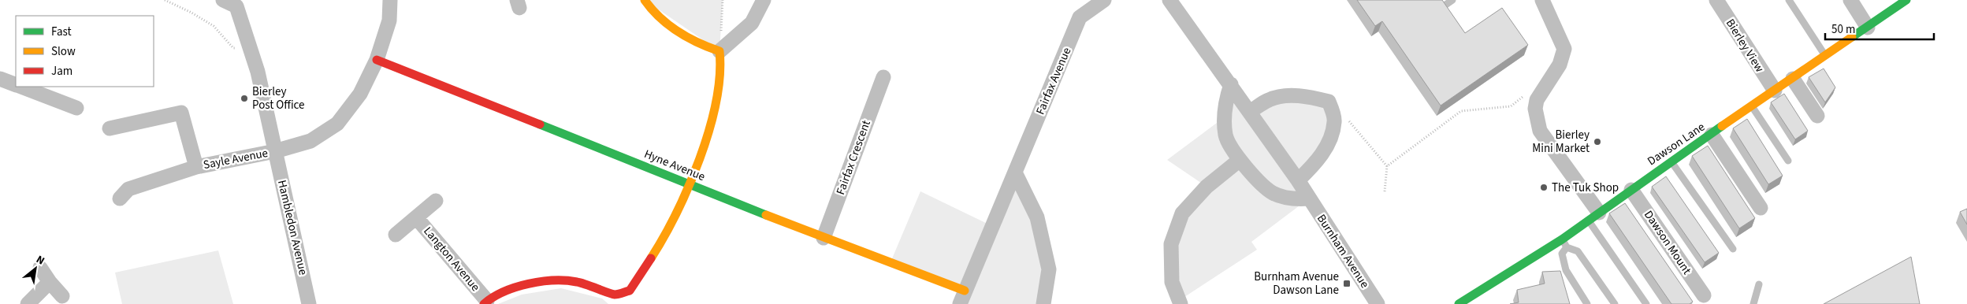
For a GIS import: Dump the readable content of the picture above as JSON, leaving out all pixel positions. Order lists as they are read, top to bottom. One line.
{"streets":{"street":["Bierley View","Fairfax Avenue","Dawson Lane","Fairfax Crescent","Sayle Avenue","Hyne Avenue","Hambledon Avenue","Dawson Mount","Burnham Avenue","Langton Avenue"]},"crossings":[["Bierley View","Dawson Lane"],["Fairfax Avenue","Hyne Avenue"],["Dawson Lane","Dawson Mount"],["Fairfax Crescent","Hyne Avenue"],["Sayle Avenue","Hyne Avenue"],["Sayle Avenue","Hambledon Avenue"]],"places":{"other":["Bierley Post Office","Bierley Mini Market","The Tuk Shop"],"transit":["Burnham Avenue Dawson Lane"]},"legend":["Fast","Slow","Jam"],"scale_bar":"50 m","north":"top right"}
